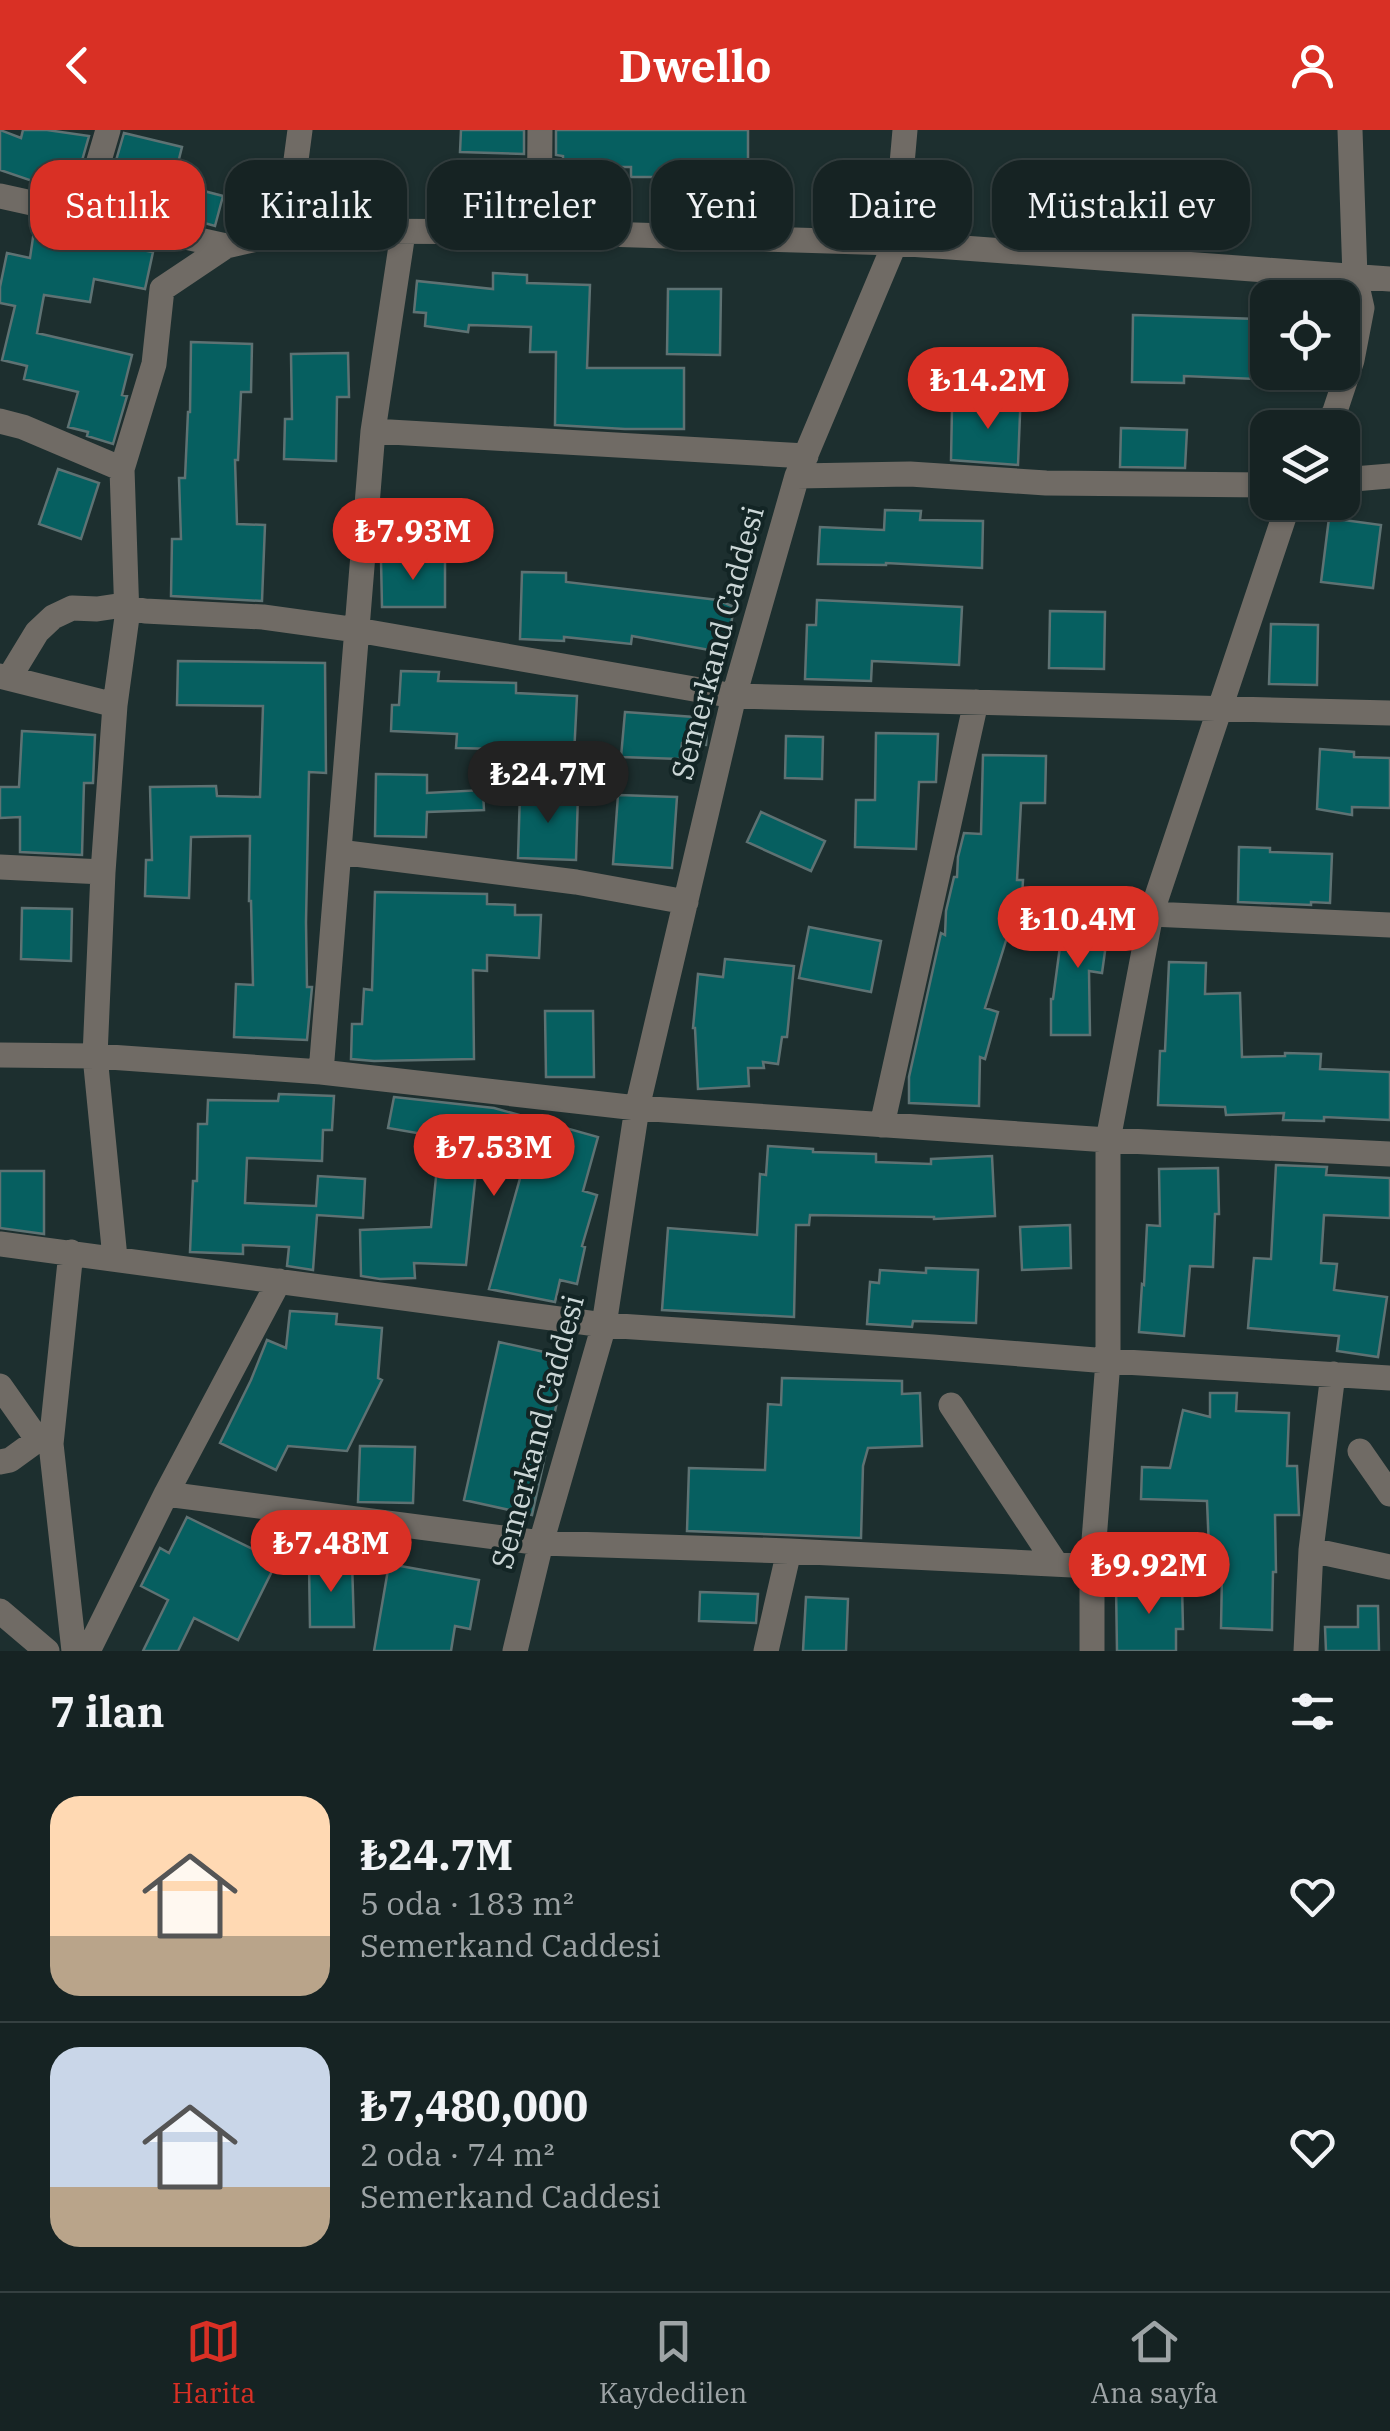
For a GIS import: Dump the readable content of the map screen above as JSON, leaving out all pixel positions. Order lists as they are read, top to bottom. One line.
{"streets":{"street":["Semerkand Caddesi"]},"page":{"header":"Dwello","chip":["Satılık","Kiralık","Filtreler","Yeni","Daire","Müstakil ev"],"price":["₺14.2M","₺7.93M","₺24.7M","₺10.4M","₺7.53M","₺7.48M","₺9.92M"],"heading":"7 ilan","list":[{"name":"₺24.7M","note":"5 oda · 183 m² · Semerkand Caddesi"},{"name":"₺7,480,000","note":"2 oda · 74 m² · Semerkand Caddesi"}],"tabs":["Harita","Kaydedilen","Ana sayfa"]}}
